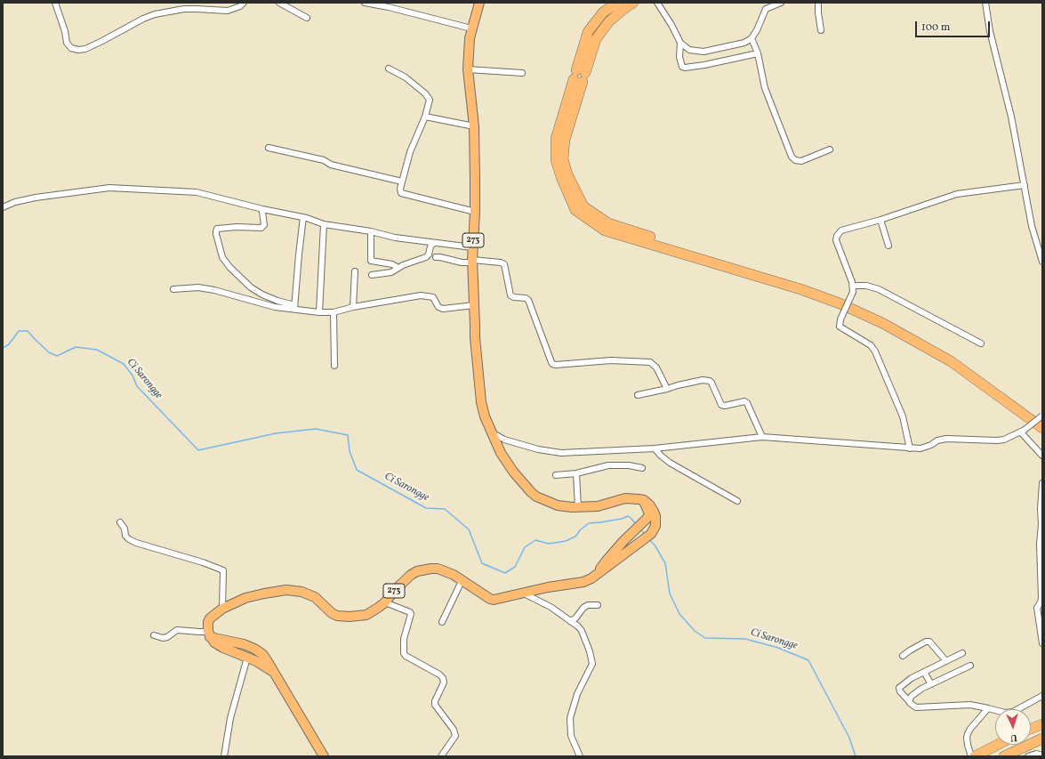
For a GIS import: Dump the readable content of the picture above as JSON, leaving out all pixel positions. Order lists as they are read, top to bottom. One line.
{"streets":{"main road":["273"]},"water":["Ci Sarongge"],"scale_bar":"100 m","north":"bottom"}
